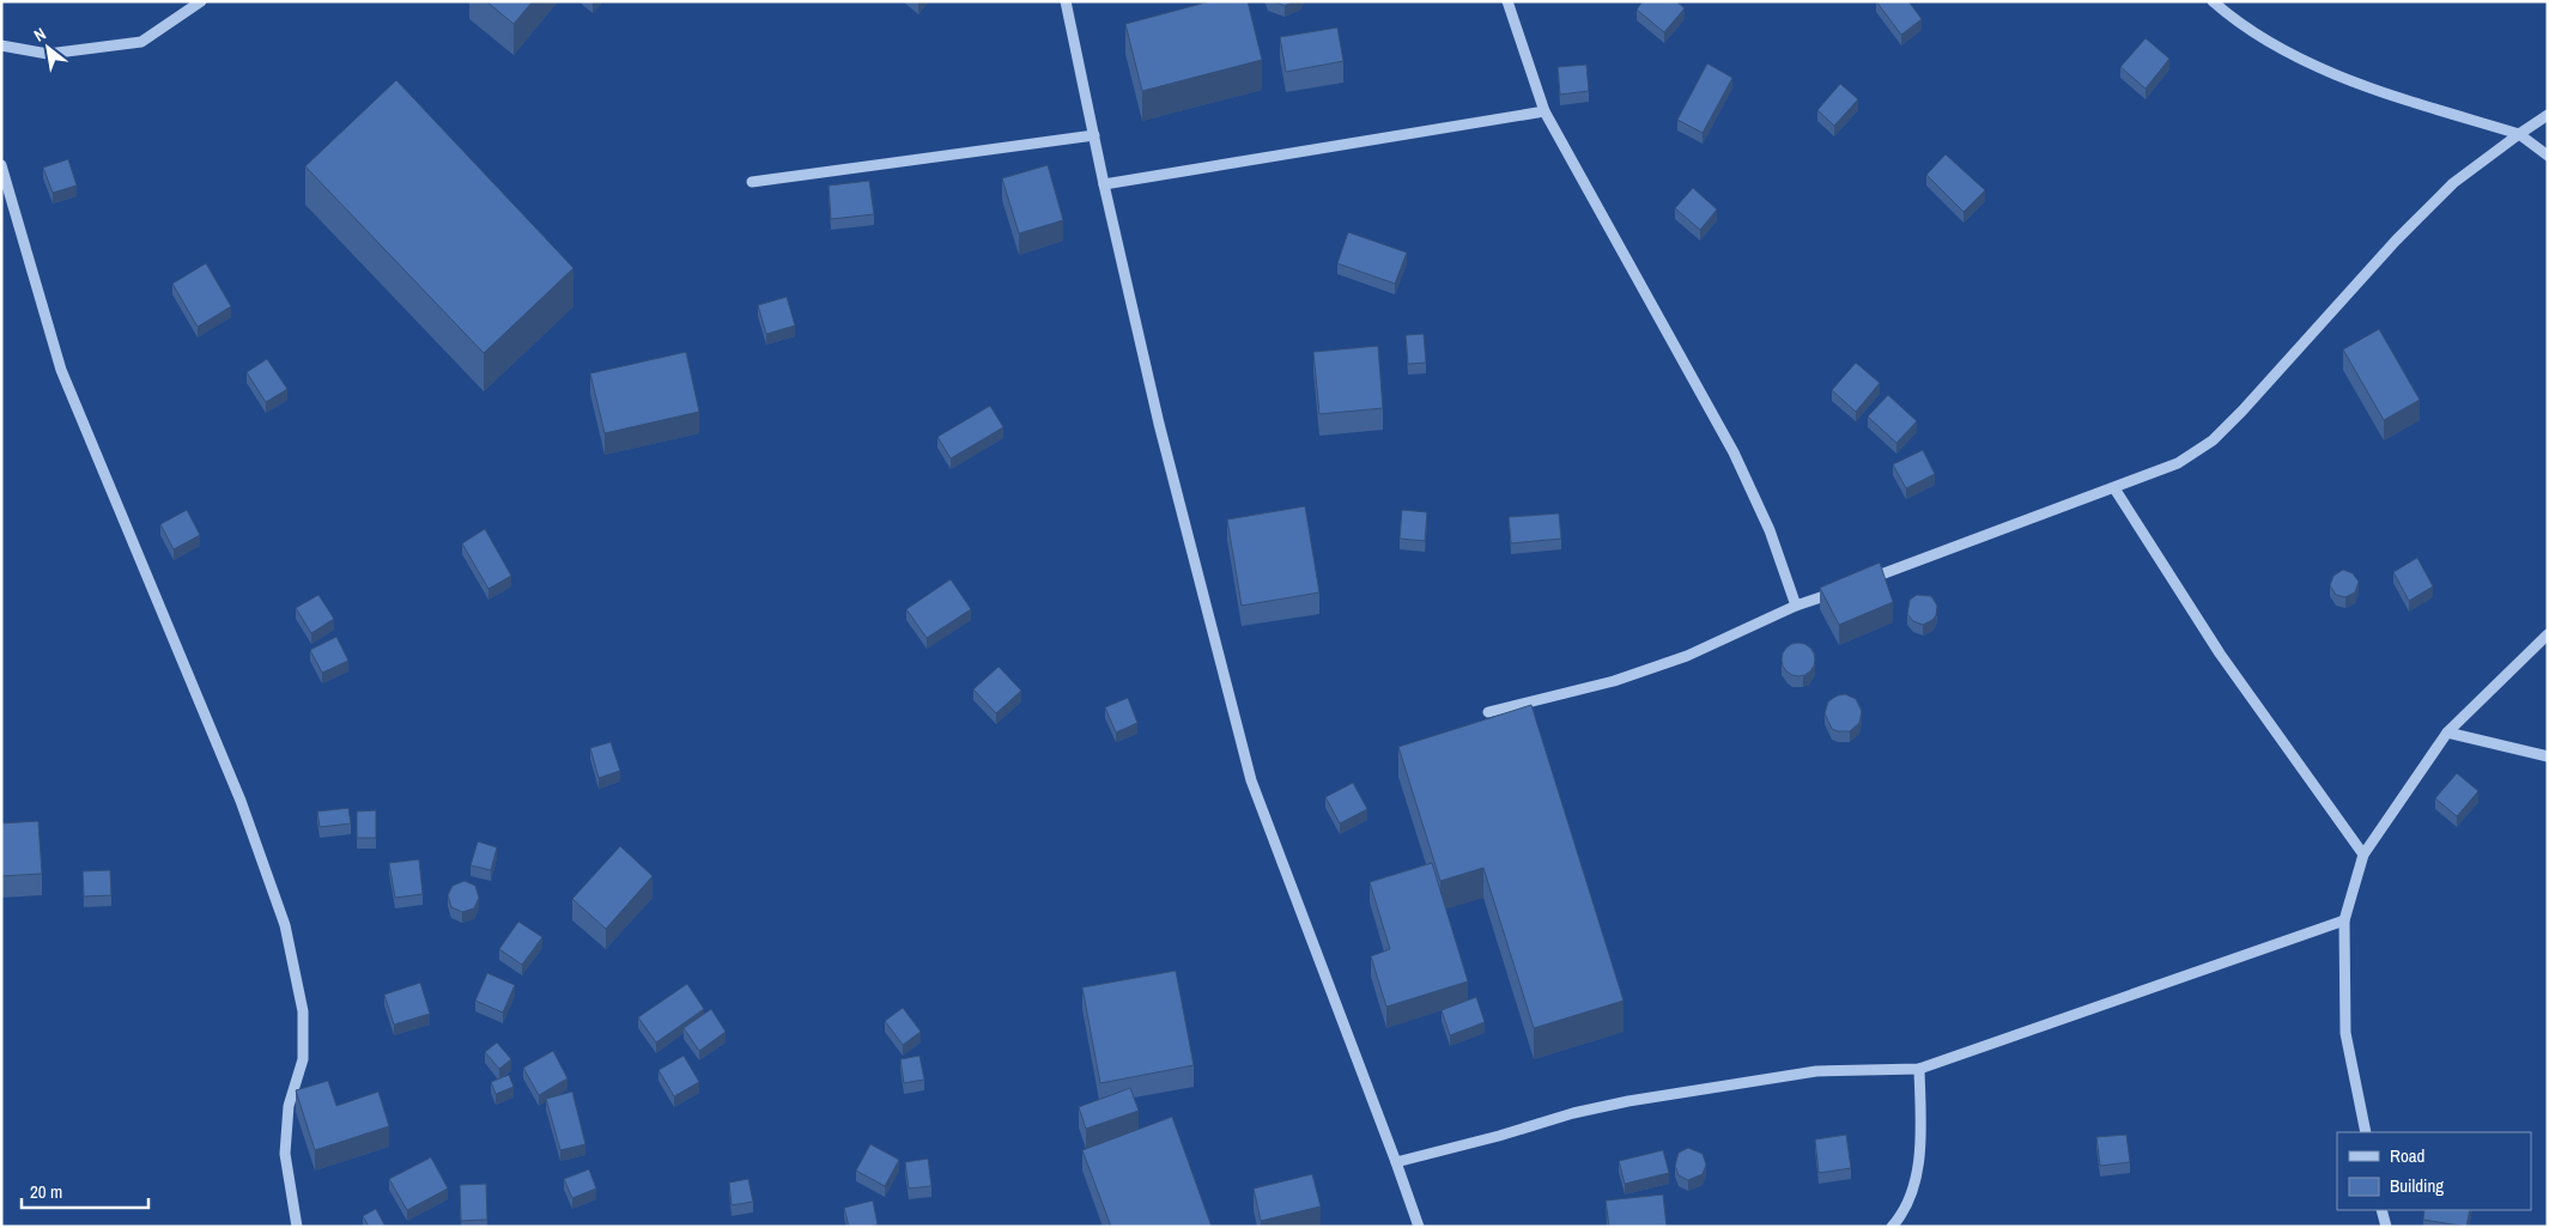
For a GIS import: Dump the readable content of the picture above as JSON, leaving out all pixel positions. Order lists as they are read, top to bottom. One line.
{"legend":["Road","Building"],"scale_bar":"20 m","north":"top left"}
